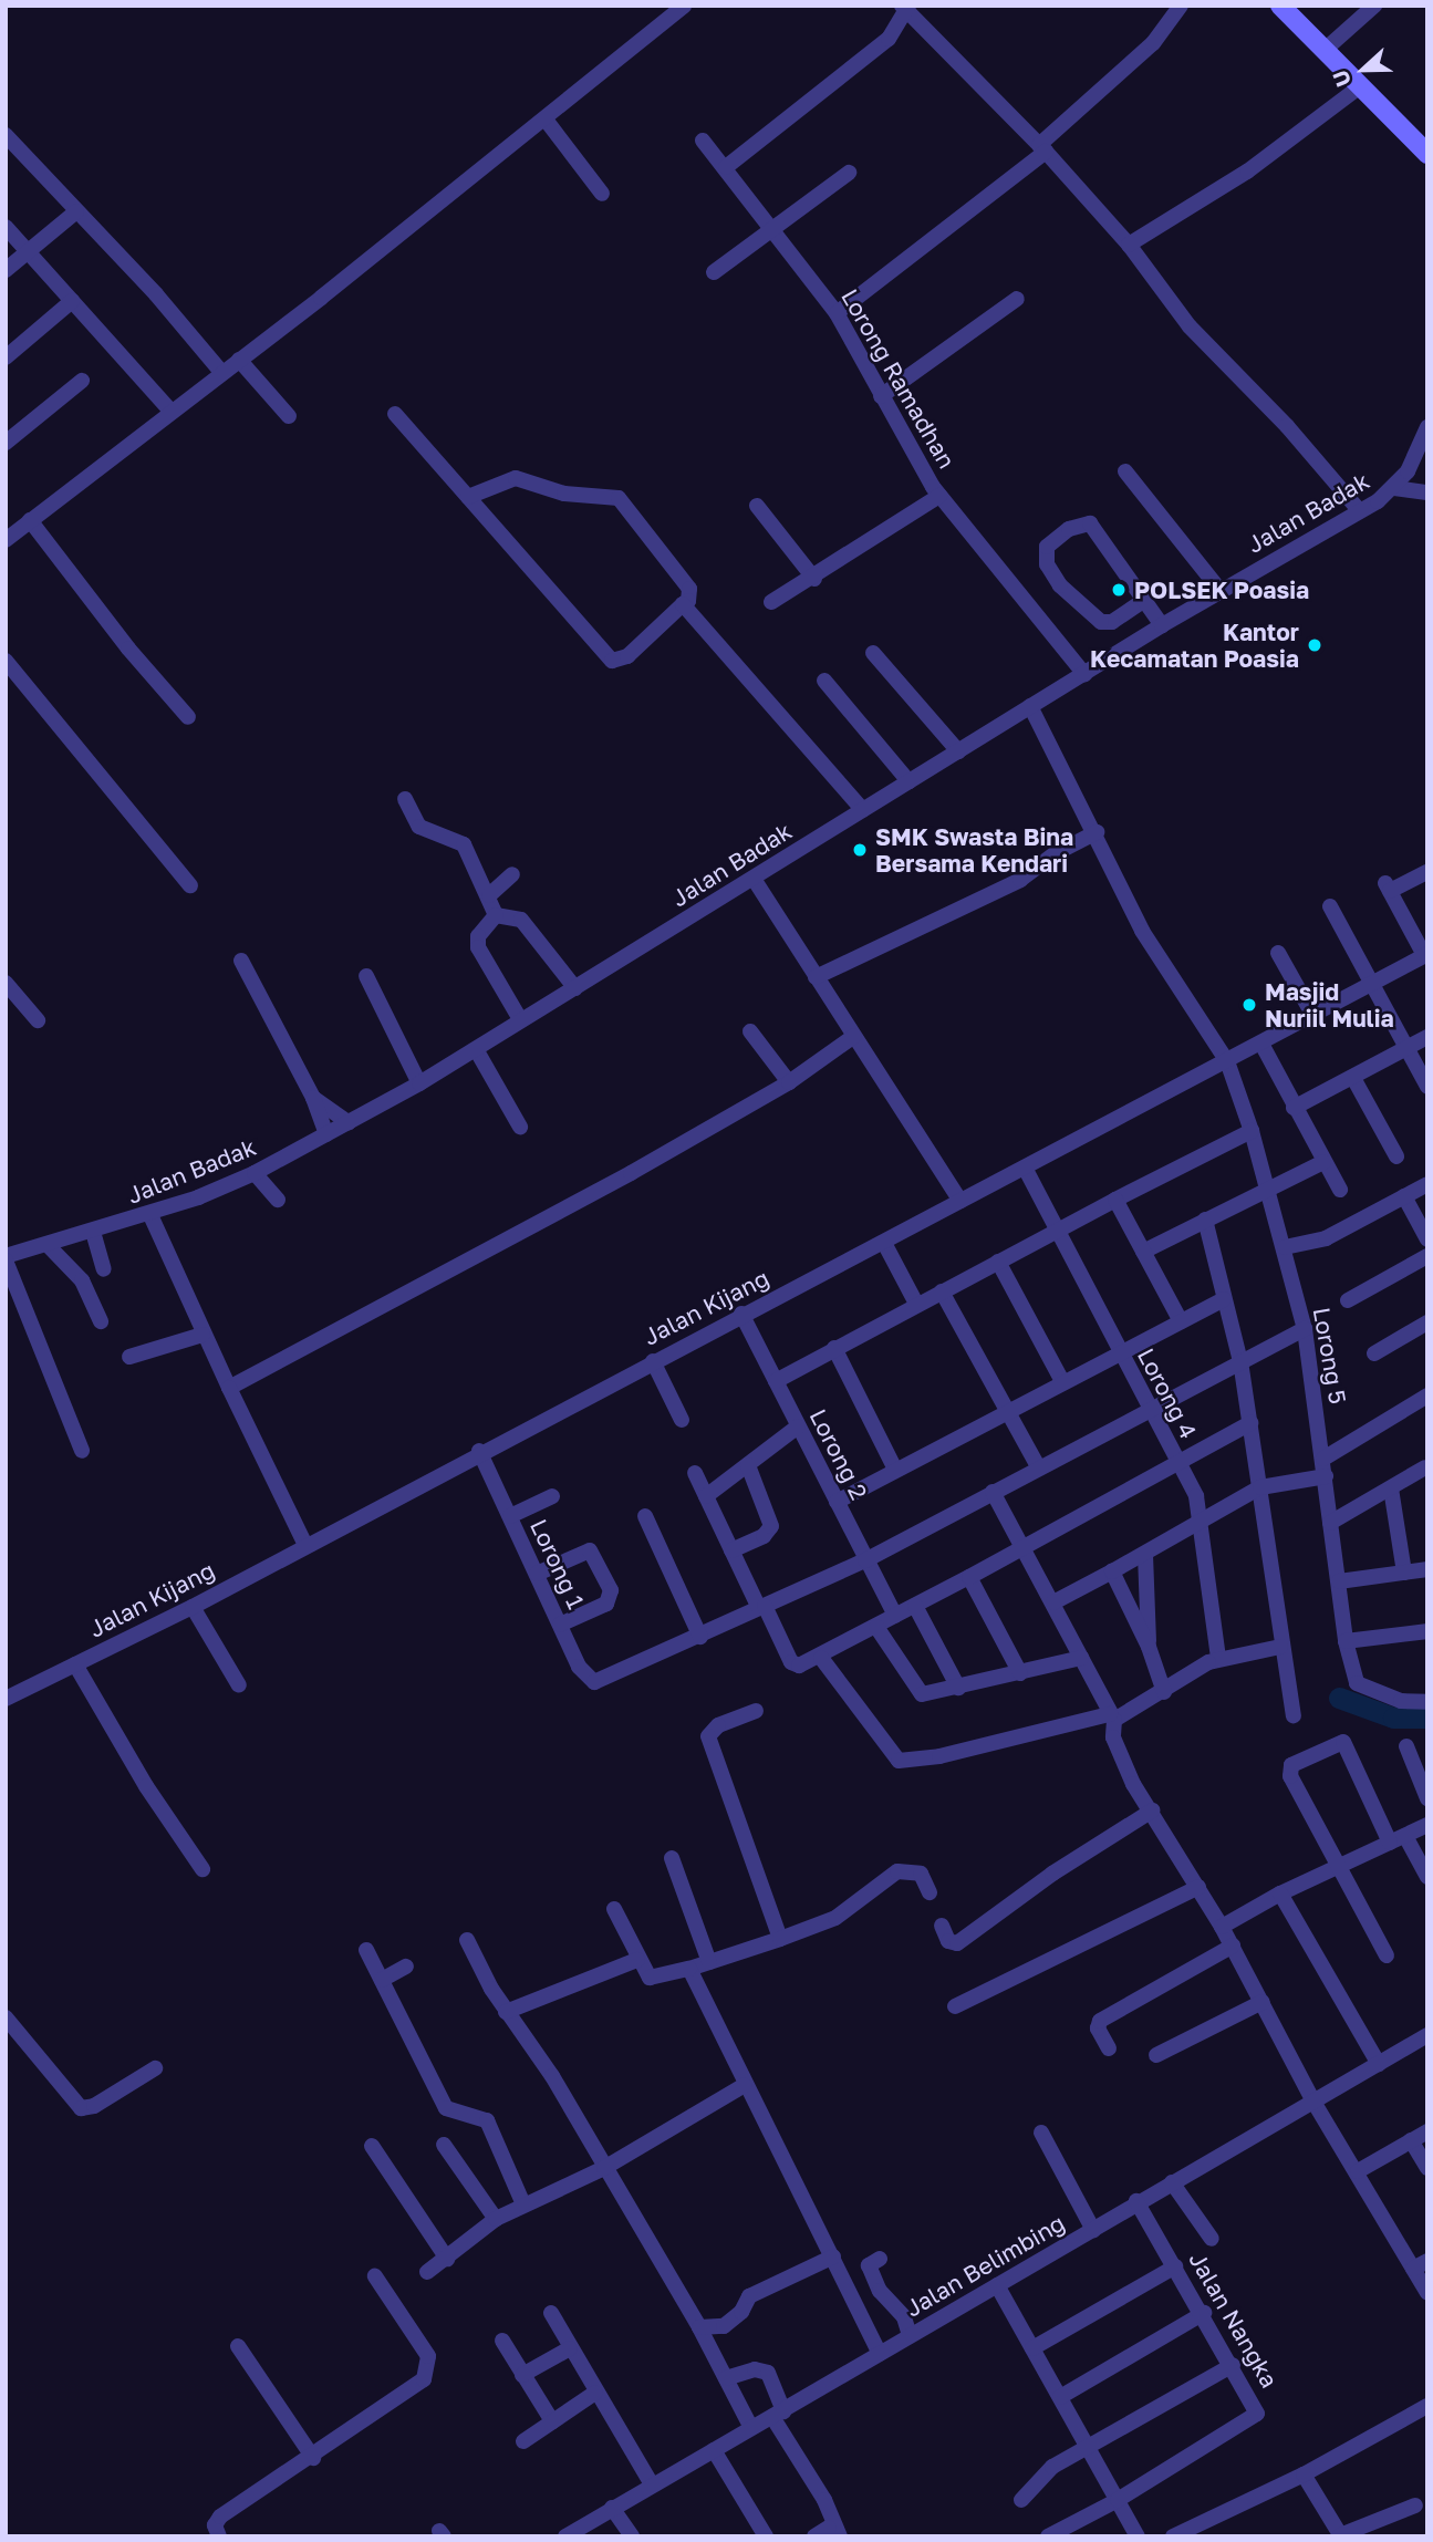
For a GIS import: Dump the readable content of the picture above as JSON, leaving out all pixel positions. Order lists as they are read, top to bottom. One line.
{"streets":{"street":["Lorong Ramadhan","Jalan Badak","Jalan Kijang","Lorong 5","Lorong 4","Lorong 2","Lorong 1","Jalan Belimbing","Jalan Nangka"]},"crossings":[["Lorong Ramadhan","Jalan Badak"],["Jalan Badak","Lorong 5"],["Jalan Kijang","Lorong 5"],["Jalan Kijang","Lorong 4"],["Jalan Kijang","Lorong 2"],["Jalan Kijang","Lorong 1"],["Jalan Belimbing","Jalan Nangka"]],"places":["POLSEK Poasia","Kantor Kecamatan Poasia","SMK Swasta Bina Bersama Kendari","Masjid Nuriil Mulia"],"north":"left"}
